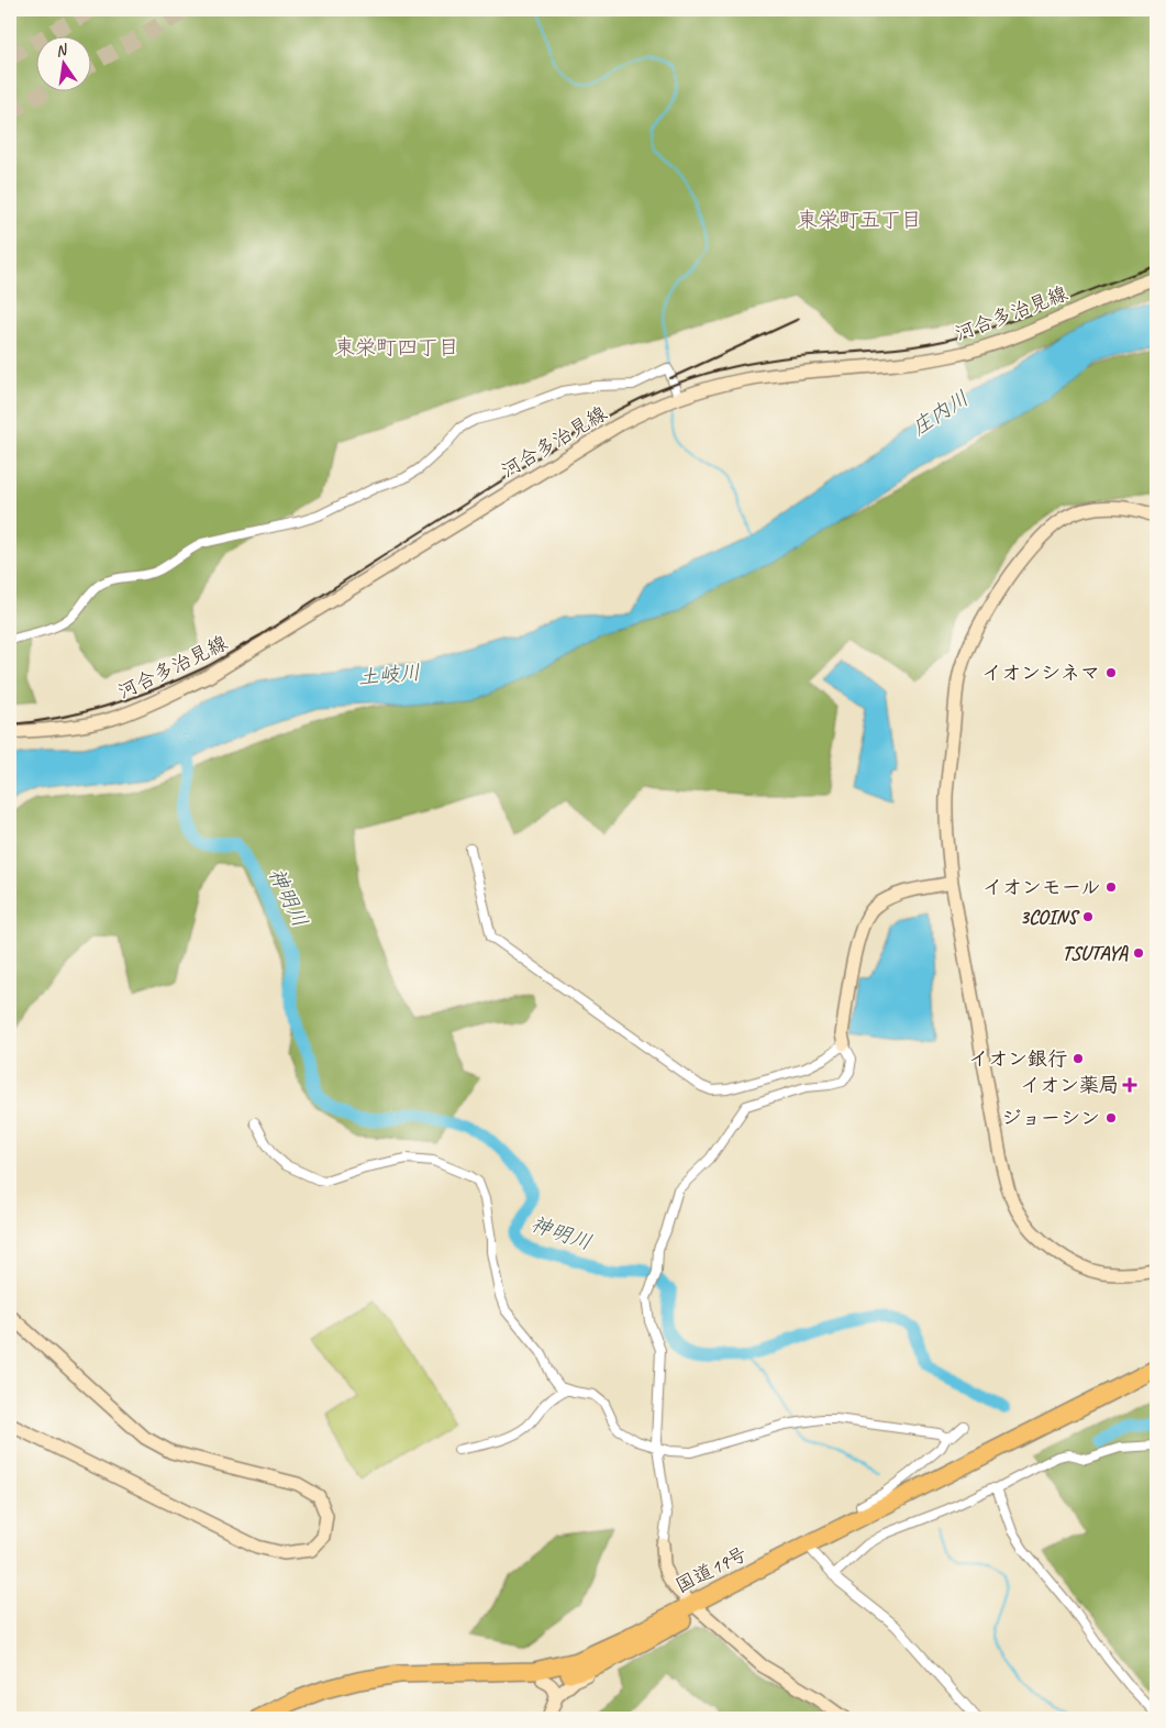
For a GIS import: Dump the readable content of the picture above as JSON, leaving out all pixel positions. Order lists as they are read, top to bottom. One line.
{"streets":{"highway":["国道19号"],"street":["河合多治見線"]},"districts":["東栄町五丁目","東栄町四丁目"],"water":["庄内川","土岐川","神明川"],"places":{"other":["イオンシネマ","イオンモール","3COINS","TSUTAYA","イオン銀行","ジョーシン"],"health":["イオン薬局"]},"north":"top"}
